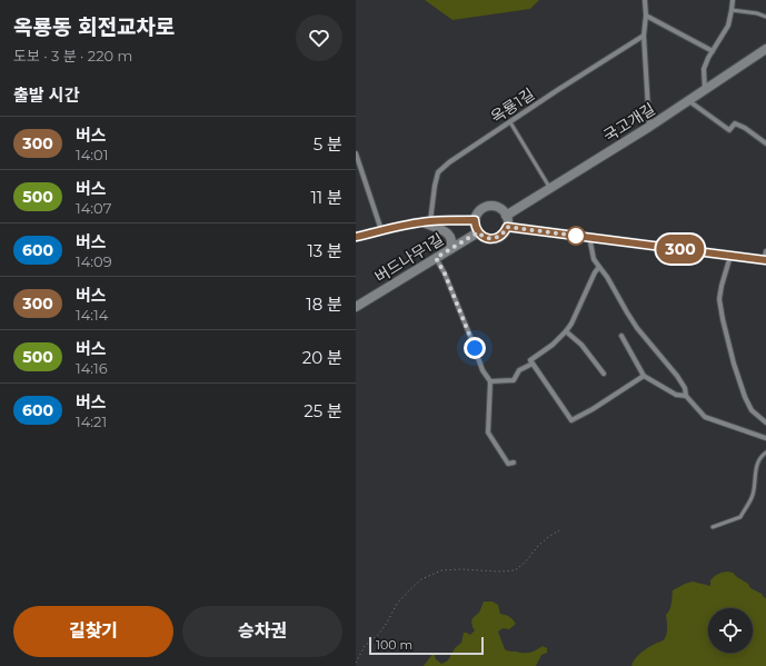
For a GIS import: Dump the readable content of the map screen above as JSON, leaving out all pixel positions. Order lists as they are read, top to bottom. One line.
{"streets":{"street":["옥룡1길","국고개길","버드나무1길"]},"crossings":[["국고개길","버드나무1길"]],"lines":["bus line 300"],"scale_bar":"100 m","page":{"heading":[["옥룡동 회전교차로","도보 · 3 분 · 220 m"],"출발 시간"],"on_map":"300","list":[{"mark":"300","name":"버스","note":"14:01","value":"5 분"},{"mark":"500","name":"버스","note":"14:07","value":"11 분"},{"mark":"600","name":"버스","note":"14:09","value":"13 분"},{"mark":"300","name":"버스","note":"14:14","value":"18 분"},{"mark":"500","name":"버스","note":"14:16","value":"20 분"},{"mark":"600","name":"버스","note":"14:21","value":"25 분"}],"buttons":["길찾기","승차권"],"scale":"100 m"}}
